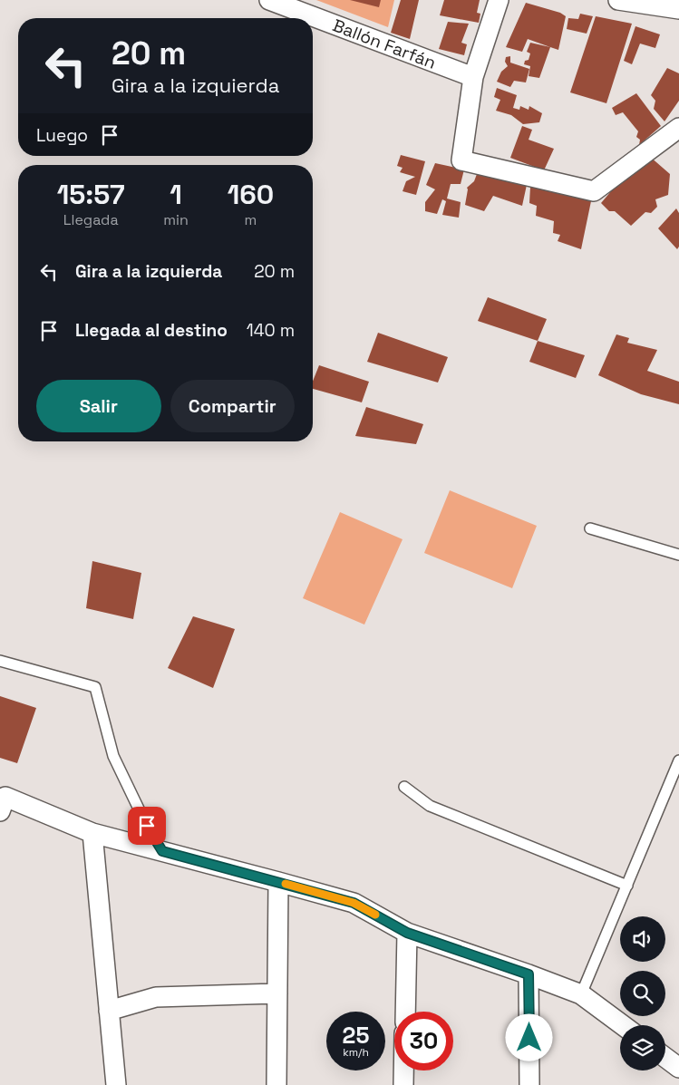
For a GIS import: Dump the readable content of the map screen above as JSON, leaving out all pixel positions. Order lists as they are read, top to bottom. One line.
{"streets":{"street":["Ballón Farfán"]},"page":{"turn":["20 m","Gira a la izquierda"],"then":"Luego","eta":["15:57","Llegada","1","min","160","m"],"list":[{"name":"Gira a la izquierda","value":"20 m"},{"name":"Llegada al destino","value":"140 m"}],"buttons":["Salir","Compartir"],"speed":"25 km/h","limit":"30"}}
